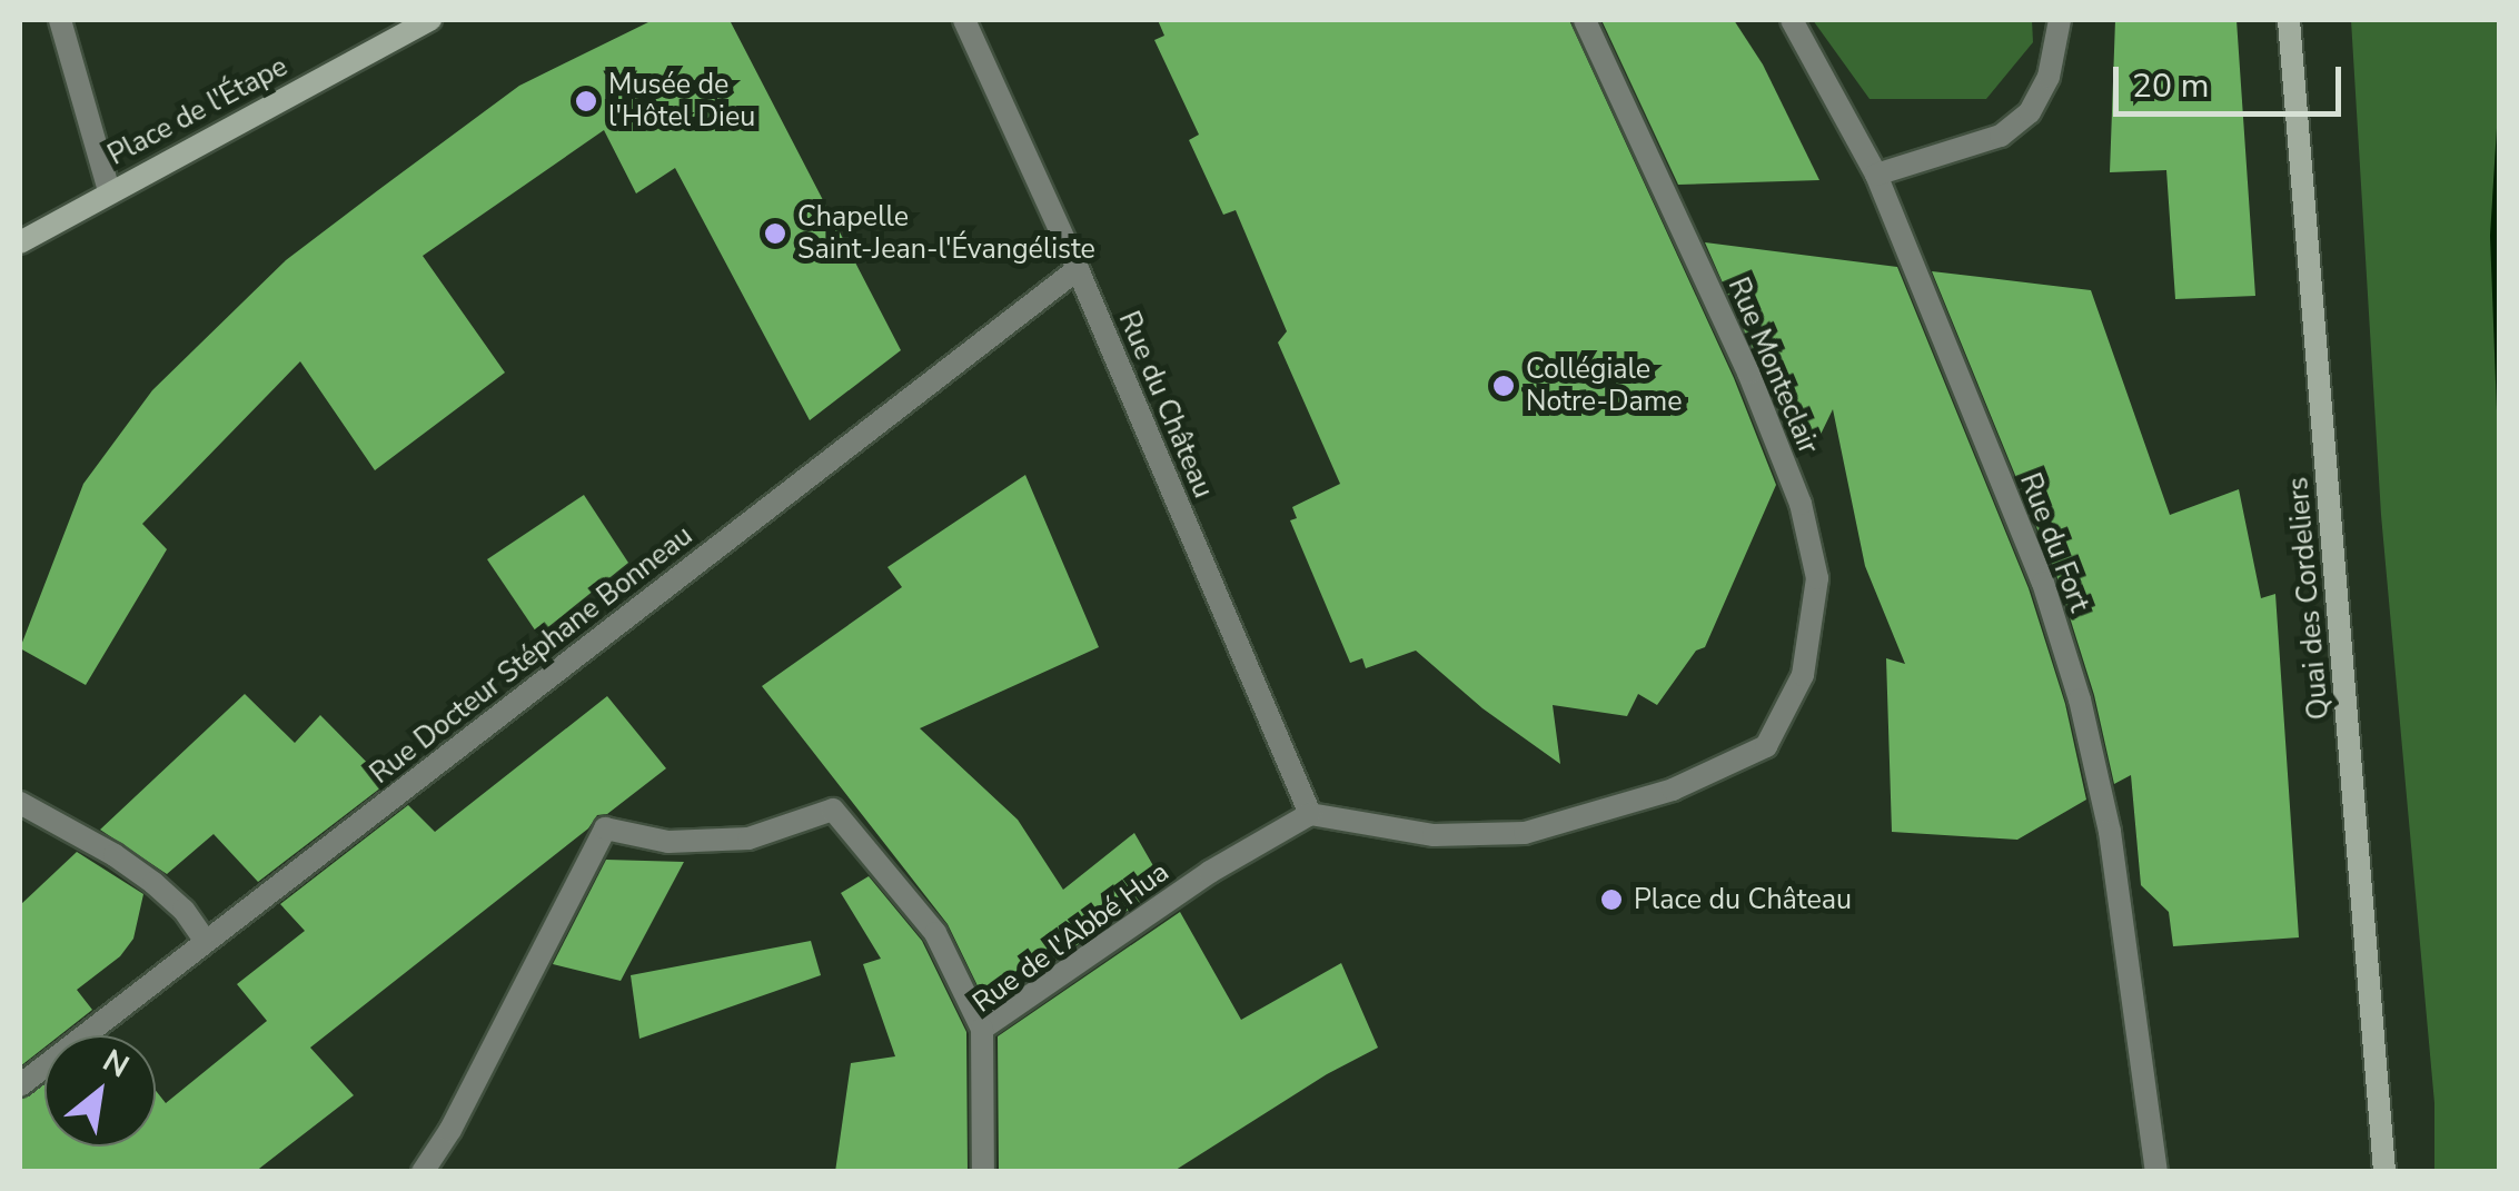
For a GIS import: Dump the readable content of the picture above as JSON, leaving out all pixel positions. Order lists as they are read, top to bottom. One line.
{"streets":{"main road":["Place de l'Étape","Quai des Cordeliers"],"street":["Rue Monteclair","Rue du Château","Rue du Fort","Rue Docteur Stéphane Bonneau","Rue de l'Abbé Hua"]},"crossings":[["Rue Monteclair","Rue du Château"],["Rue Monteclair","Rue de l'Abbé Hua"],["Rue du Château","Rue Docteur Stéphane Bonneau"],["Rue du Château","Rue de l'Abbé Hua"]],"places":["Musée de l'Hôtel Dieu","Chapelle Saint-Jean-l'Évangéliste","Collégiale Notre-Dame","Place du Château"],"scale_bar":"20 m","north":"top right"}
